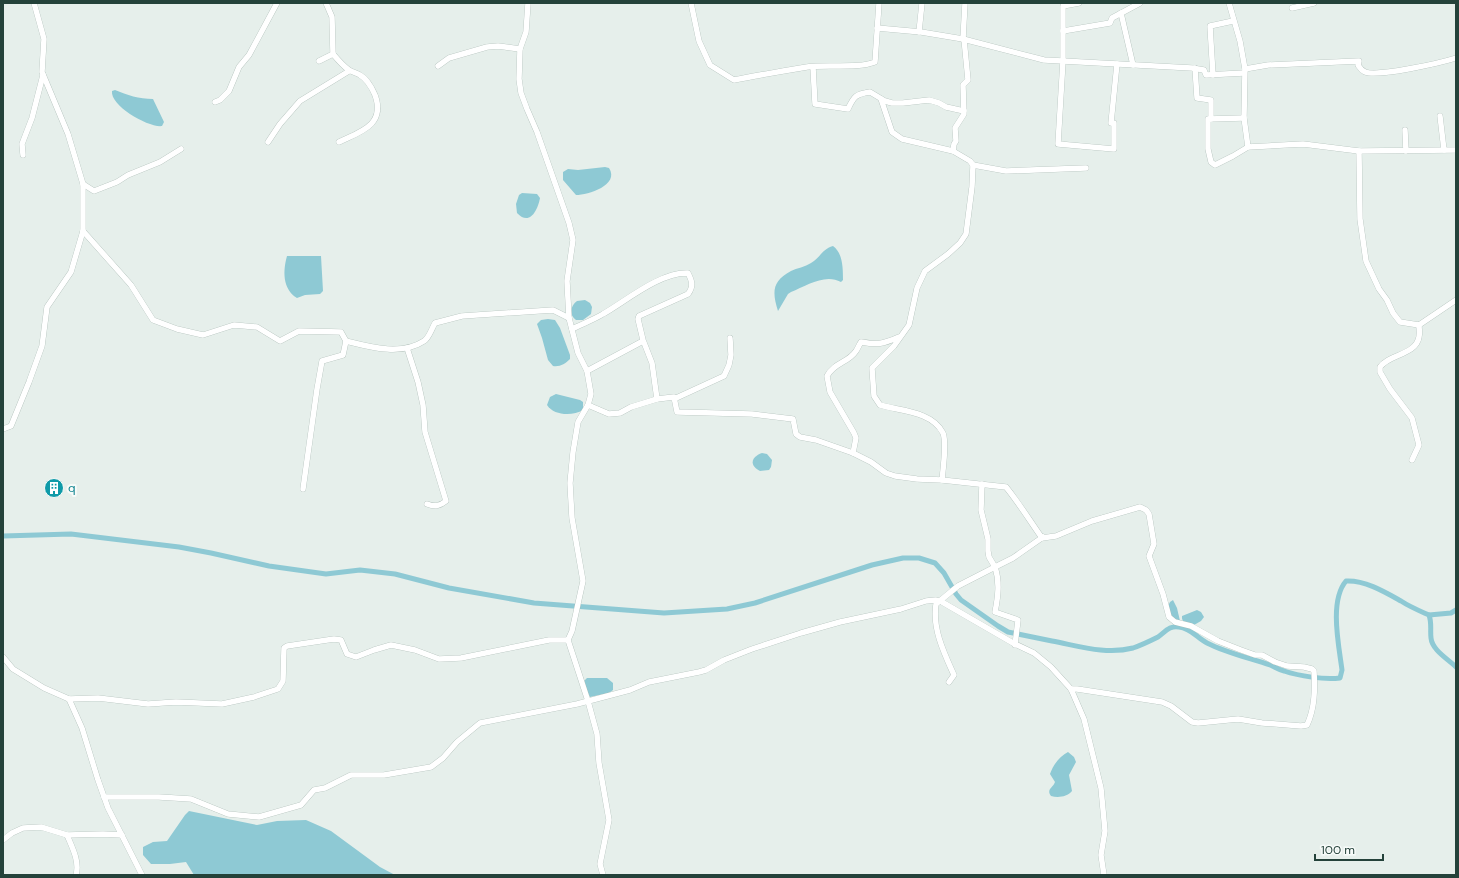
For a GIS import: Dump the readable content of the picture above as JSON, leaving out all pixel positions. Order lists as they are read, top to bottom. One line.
{"places":{"building":["q"]},"scale_bar":"100 m"}
